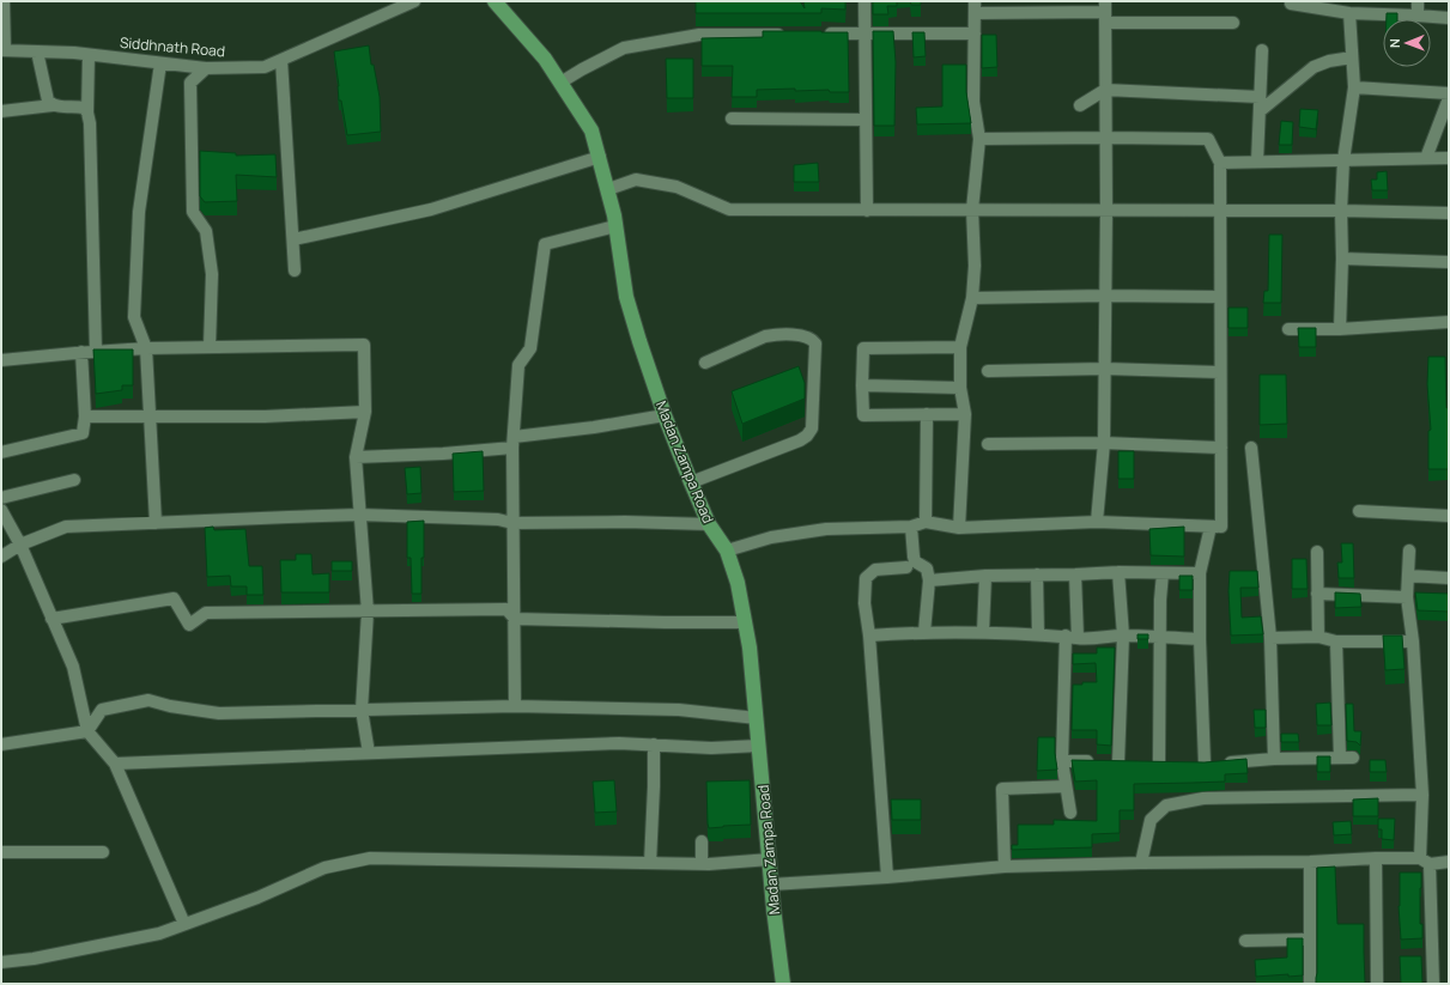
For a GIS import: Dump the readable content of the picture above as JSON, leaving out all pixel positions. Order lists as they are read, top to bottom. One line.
{"streets":{"main road":["Madan Zampa Road"],"street":["Siddhnath Road"]},"north":"left"}
